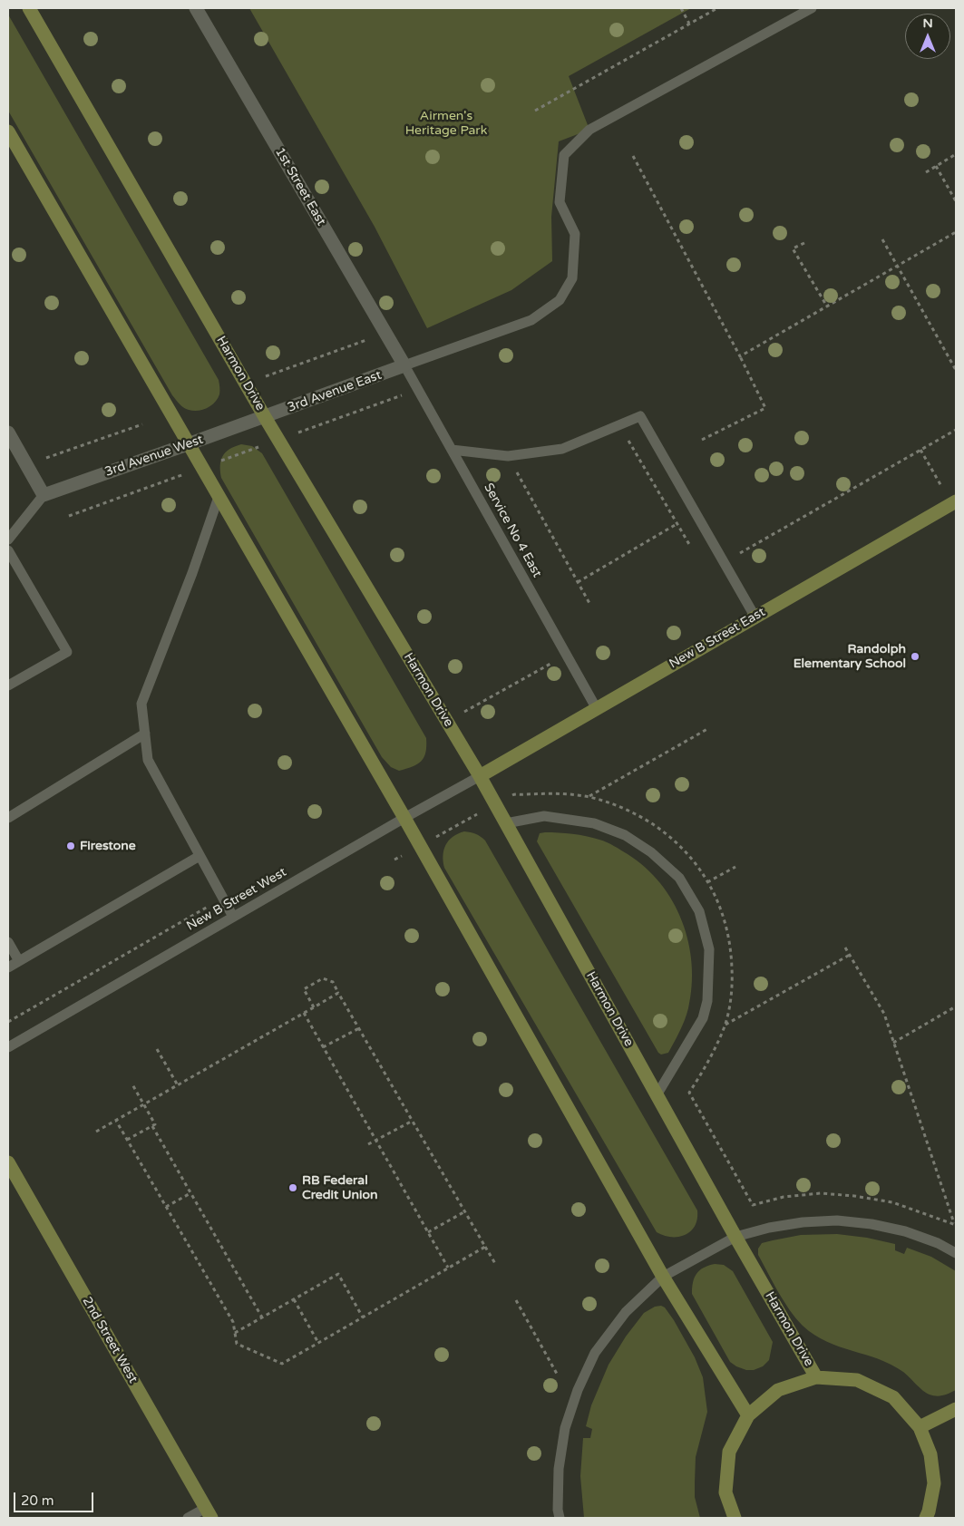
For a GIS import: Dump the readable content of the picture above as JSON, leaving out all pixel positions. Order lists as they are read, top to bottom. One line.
{"streets":{"street":["1st Street East","Harmon Drive","3rd Avenue East","3rd Avenue West","New B Street East","2nd Street West"],"lane":["Service No 4 East","New B Street West"]},"crossings":[["1st Street East","3rd Avenue East"],["1st Street East","Service No 4 East"],["Harmon Drive","3rd Avenue East"],["Harmon Drive","3rd Avenue West"],["Harmon Drive","New B Street East"],["Harmon Drive","New B Street West"],["3rd Avenue East","3rd Avenue West"],["3rd Avenue East","Service No 4 East"],["Service No 4 East","New B Street East"],["New B Street East","New B Street West"]],"parks":["Airmen's Heritage Park"],"places":["Randolph Elementary School","Firestone","RB Federal Credit Union"],"scale_bar":"20 m","north":"top"}
